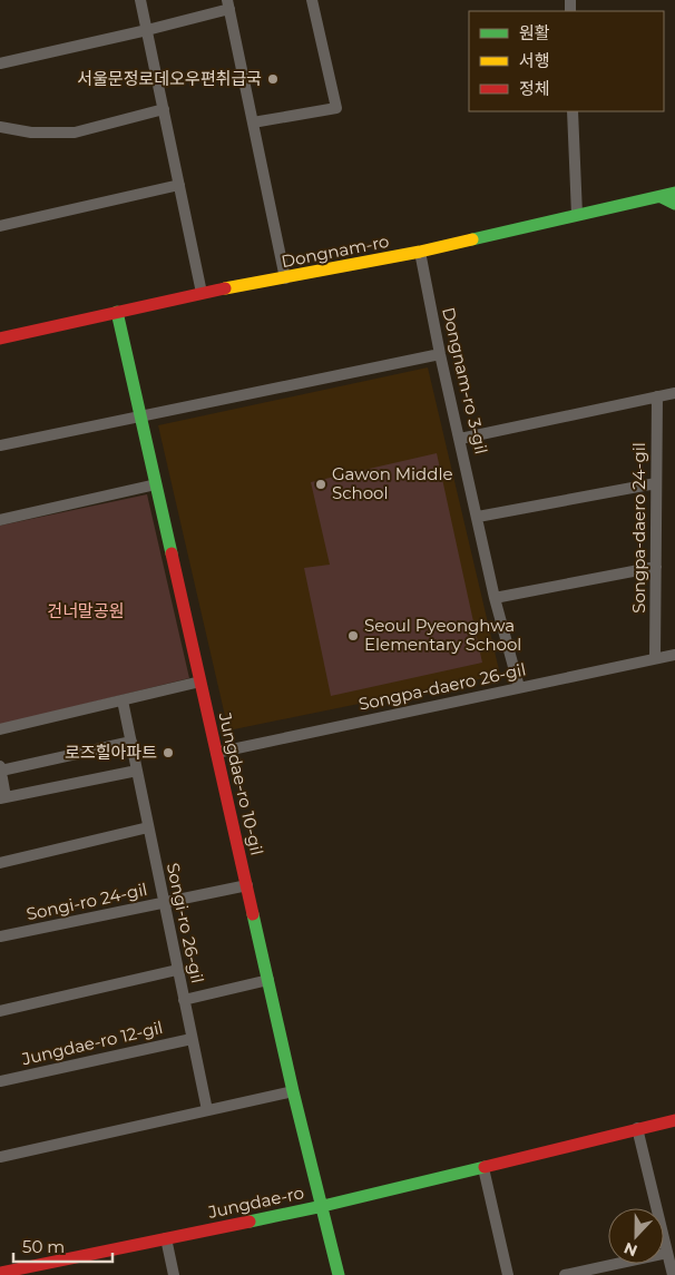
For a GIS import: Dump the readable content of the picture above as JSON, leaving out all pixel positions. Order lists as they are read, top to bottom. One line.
{"streets":{"main road":["Dongnam-ro","Jungdae-ro 10-gil","Jungdae-ro"],"street":["Dongnam-ro 3-gil","Songpa-daero 24-gil","Songpa-daero 26-gil","Songi-ro 24-gil","Songi-ro 26-gil","Jungdae-ro 12-gil"]},"crossings":[["Dongnam-ro","Dongnam-ro 3-gil"],["Dongnam-ro","Jungdae-ro 10-gil"],["Dongnam-ro 3-gil","Songpa-daero 26-gil"],["Songpa-daero 24-gil","Songpa-daero 26-gil"],["Songpa-daero 26-gil","Jungdae-ro 10-gil"],["Jungdae-ro 10-gil","Songi-ro 24-gil"],["Jungdae-ro 10-gil","Jungdae-ro"],["Songi-ro 24-gil","Songi-ro 26-gil"],["Songi-ro 26-gil","Jungdae-ro 12-gil"]],"parks":["건너말공원"],"places":["서울문정로데오우편취급국","Gawon Middle School","Seoul Pyeonghwa Elementary School","로즈힐아파트"],"legend":["원활","서행","정체"],"scale_bar":"50 m","north":"bottom"}
